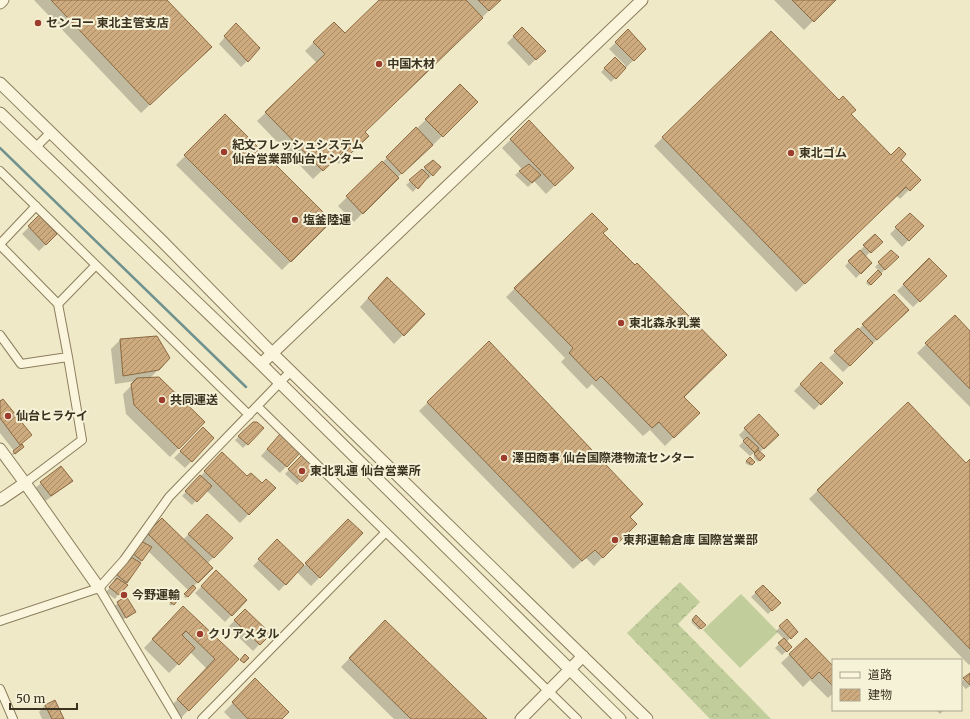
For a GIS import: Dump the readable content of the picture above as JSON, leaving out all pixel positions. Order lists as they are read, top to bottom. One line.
{"places":["センコー 東北主管支店","中国木材","紀文フレッシュシステム 仙台営業部仙台センター","東北ゴム","塩釜陸運","東北森永乳業","共同運送","仙台ヒラケイ","澤田商事 仙台国際港物流センター","東北乳運 仙台営業所","東邦運輸倉庫 国際営業部","今野運輸","クリアメタル"],"legend":["道路","建物"],"scale_bar":"50 m"}
